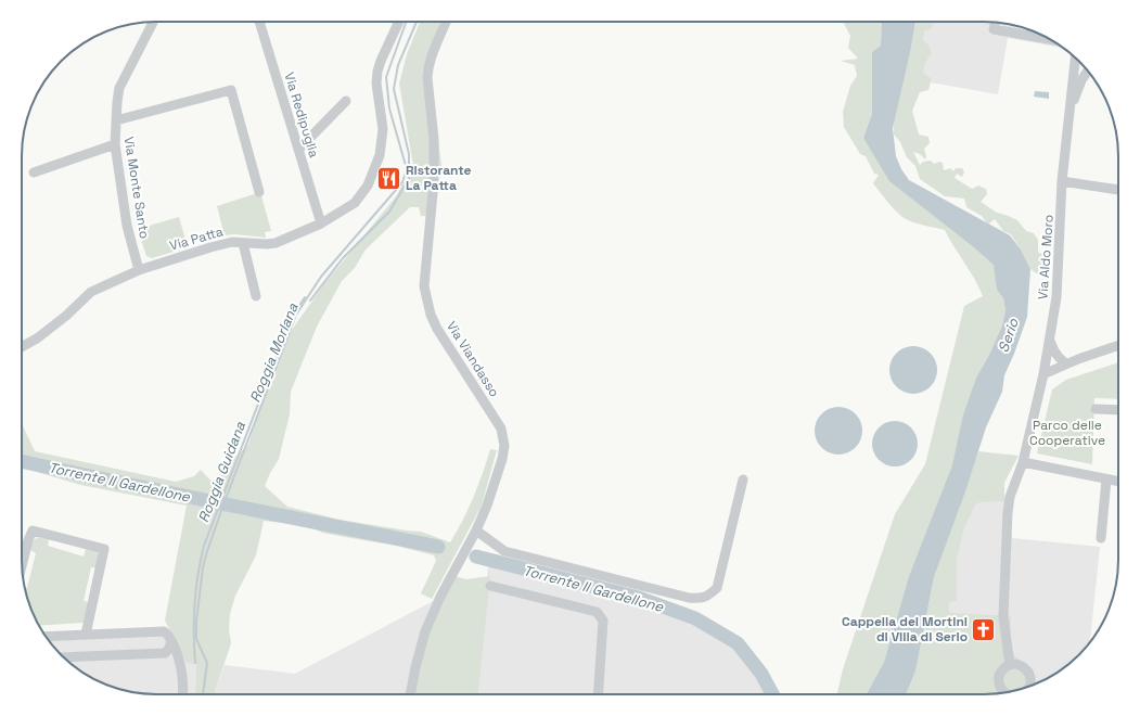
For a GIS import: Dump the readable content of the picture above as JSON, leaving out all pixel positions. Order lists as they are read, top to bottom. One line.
{"streets":{"street":["Via Redipuglia","Via Monte Santo","Via Patta","Via Aldo Moro","Via Viandasso"]},"crossings":[["Via Redipuglia","Via Patta"],["Via Monte Santo","Via Patta"]],"water":["Serio","Roggia Morlana","Roggia Guidana","Torrente Il Gardellone"],"parks":["Parco delle Cooperative"],"places":{"restaurant":["Ristorante La Patta"],"church":["Cappella dei Mortini di Villa di Serio"]}}
